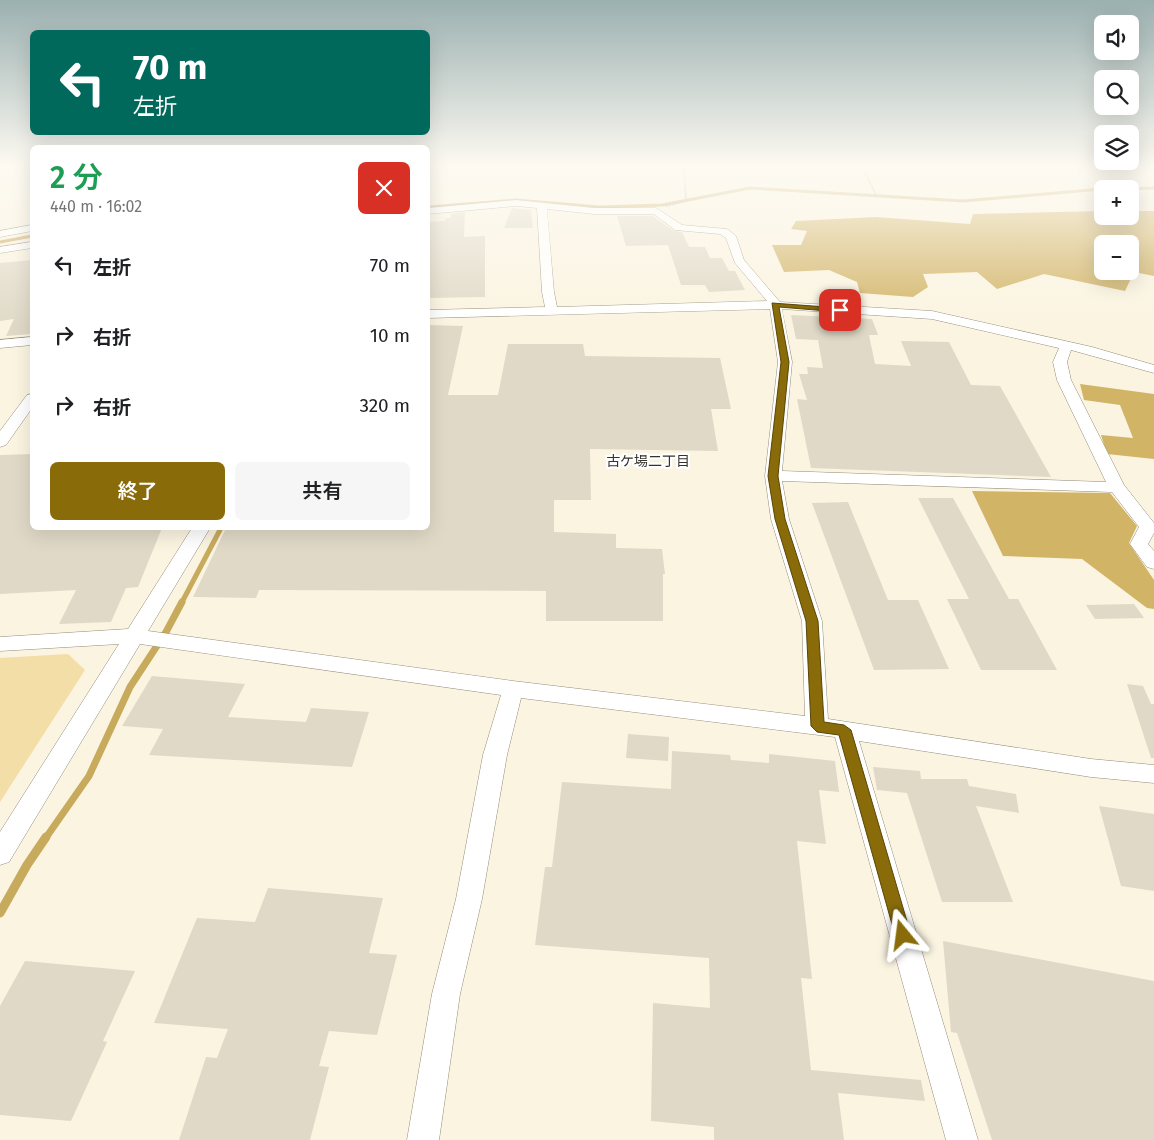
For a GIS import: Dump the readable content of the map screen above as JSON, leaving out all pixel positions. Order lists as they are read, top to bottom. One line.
{"districts":["古ケ場二丁目"],"page":{"map_buttons":["+","−"],"turn":["70 m","左折"],"heading":["2 分","440 m · 16:02"],"list":[{"name":"左折","value":"70 m"},{"name":"右折","value":"10 m"},{"name":"右折","value":"320 m"}],"buttons":["終了","共有"]}}
